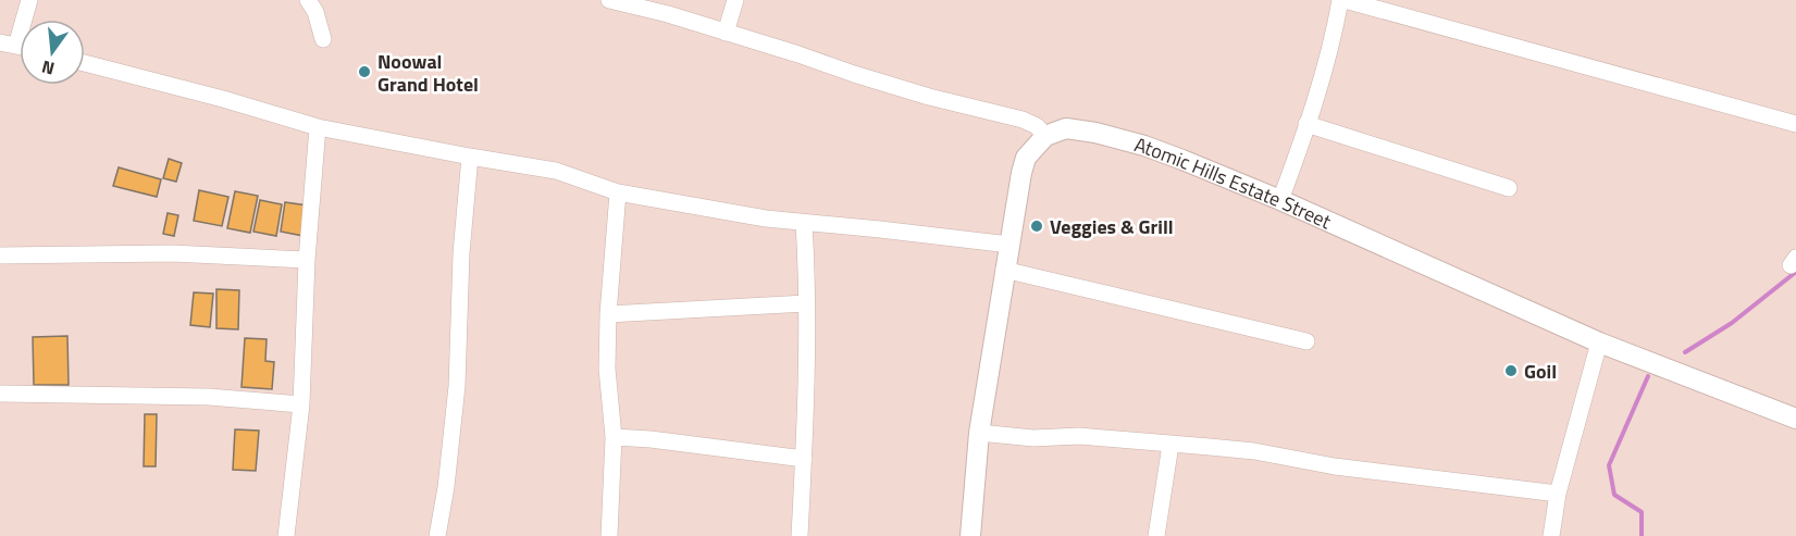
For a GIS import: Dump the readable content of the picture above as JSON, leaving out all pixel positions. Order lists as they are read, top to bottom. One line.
{"streets":{"street":["Atomic Hills Estate Street"]},"places":["Noowal Grand Hotel","Veggies & Grill","Goil"],"north":"bottom"}
